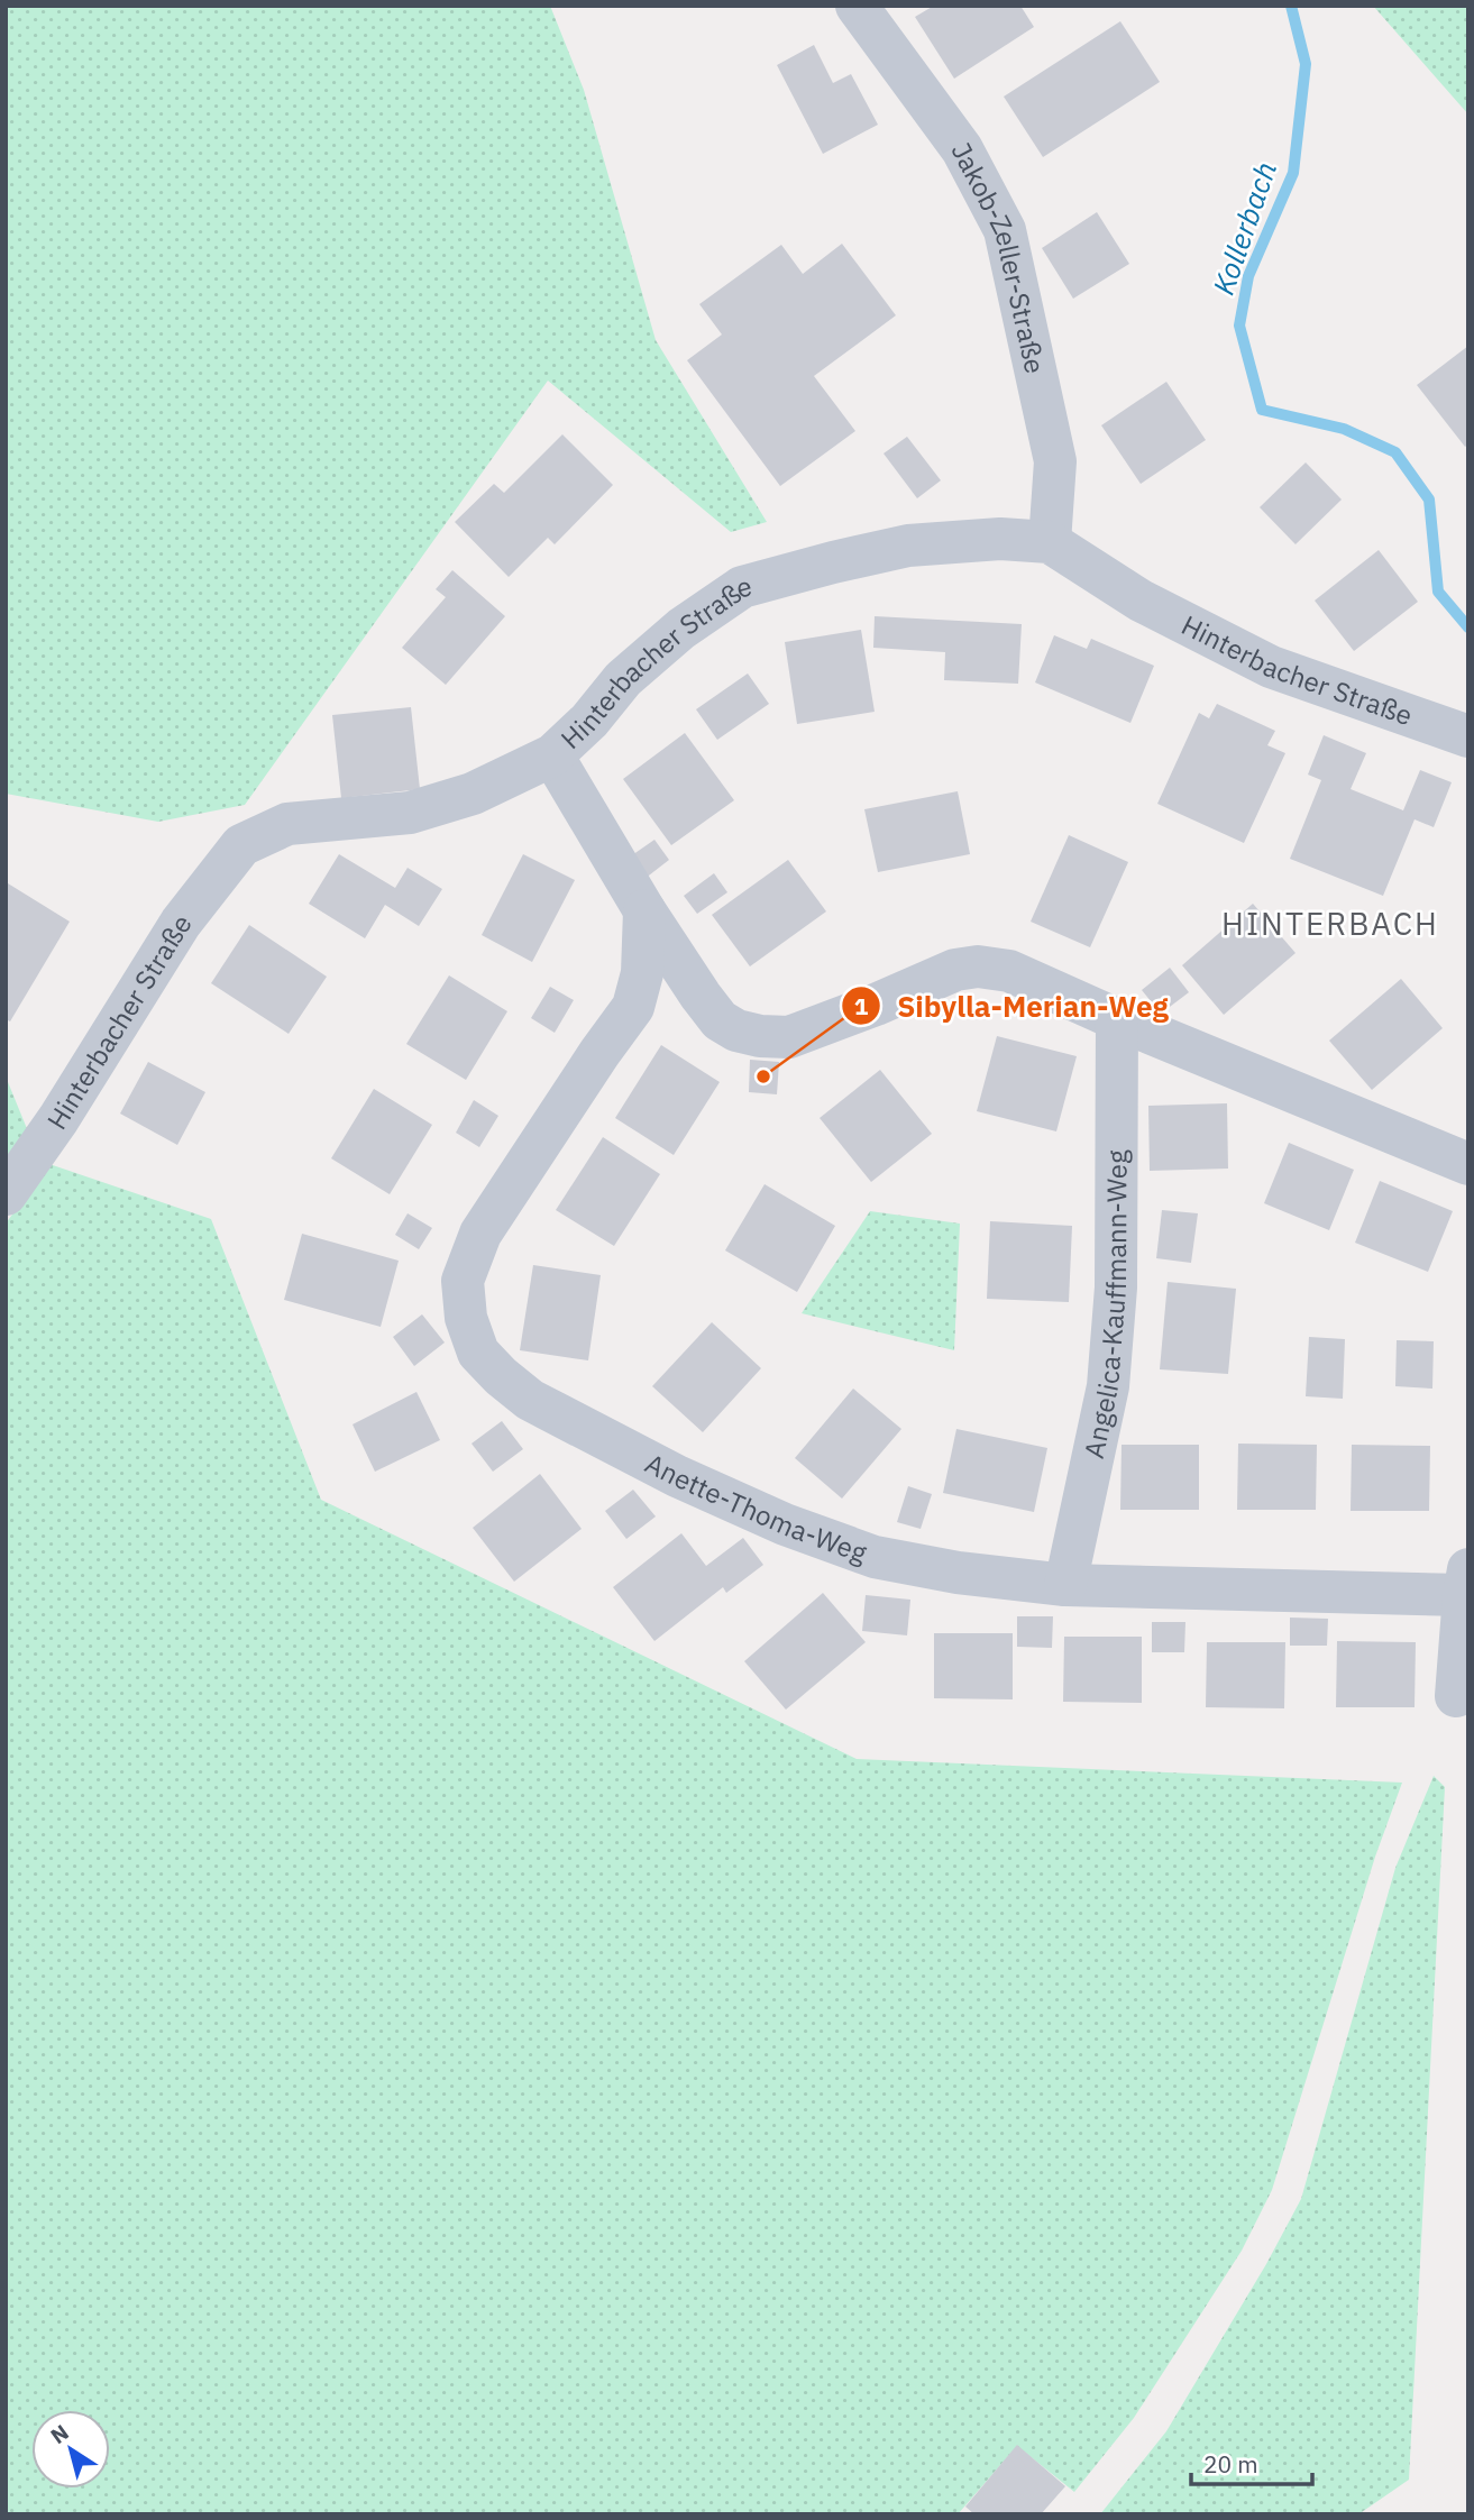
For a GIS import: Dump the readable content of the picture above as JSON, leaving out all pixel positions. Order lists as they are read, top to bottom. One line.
{"streets":{"street":["Jakob-Zeller-Straße","Hinterbacher Straße","Angelica-Kauffmann-Weg","Anette-Thoma-Weg"]},"crossings":[["Jakob-Zeller-Straße","Hinterbacher Straße"],["Angelica-Kauffmann-Weg","Anette-Thoma-Weg"]],"districts":["HINTERBACH"],"water":["Kollerbach"],"places":["Sibylla-Merian-Weg"],"scale_bar":"20 m","north":"top left"}
